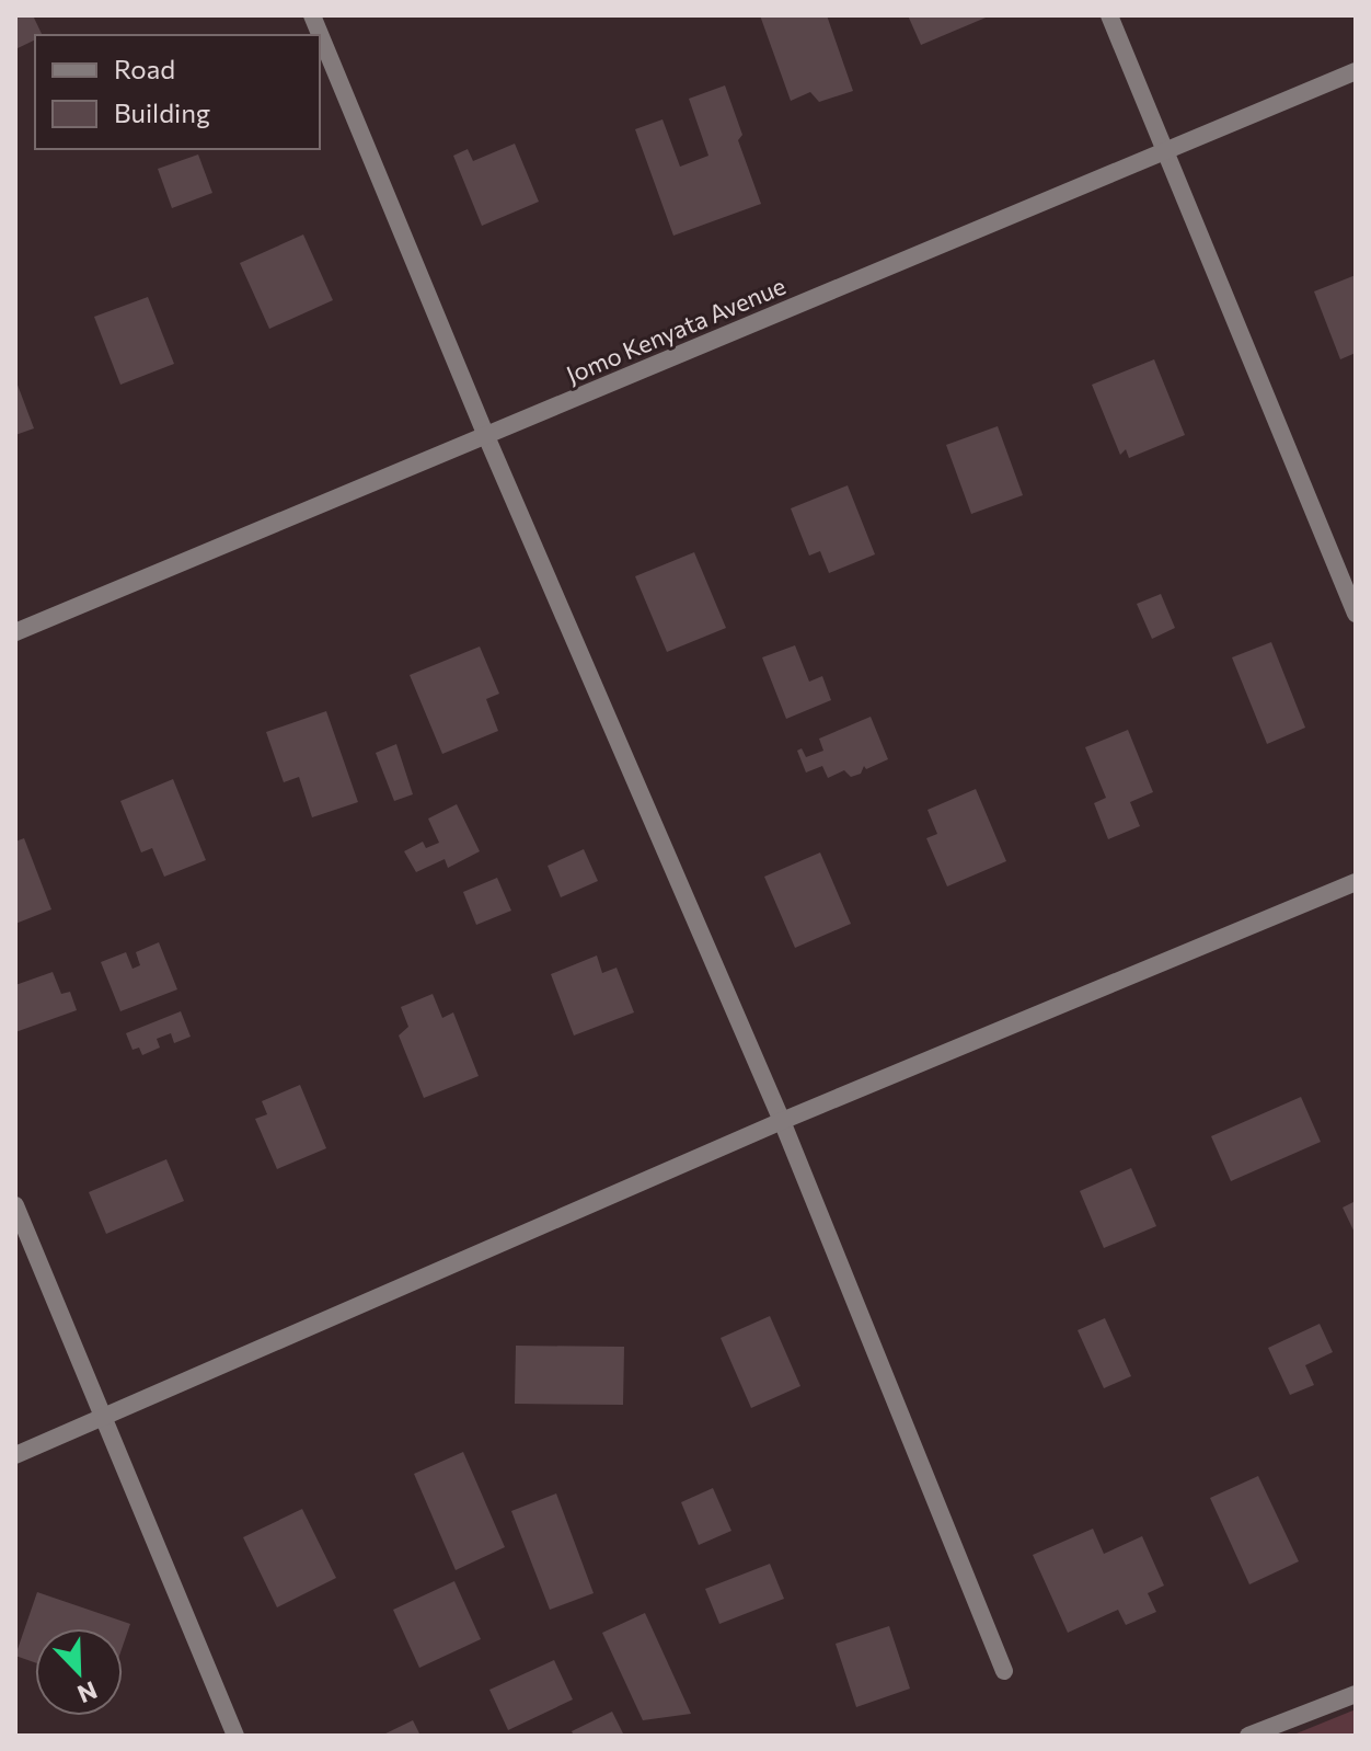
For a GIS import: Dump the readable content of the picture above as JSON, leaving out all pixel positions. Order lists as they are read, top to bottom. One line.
{"streets":{"street":["Jomo Kenyata Avenue"]},"legend":["Road","Building"],"north":"bottom right"}
